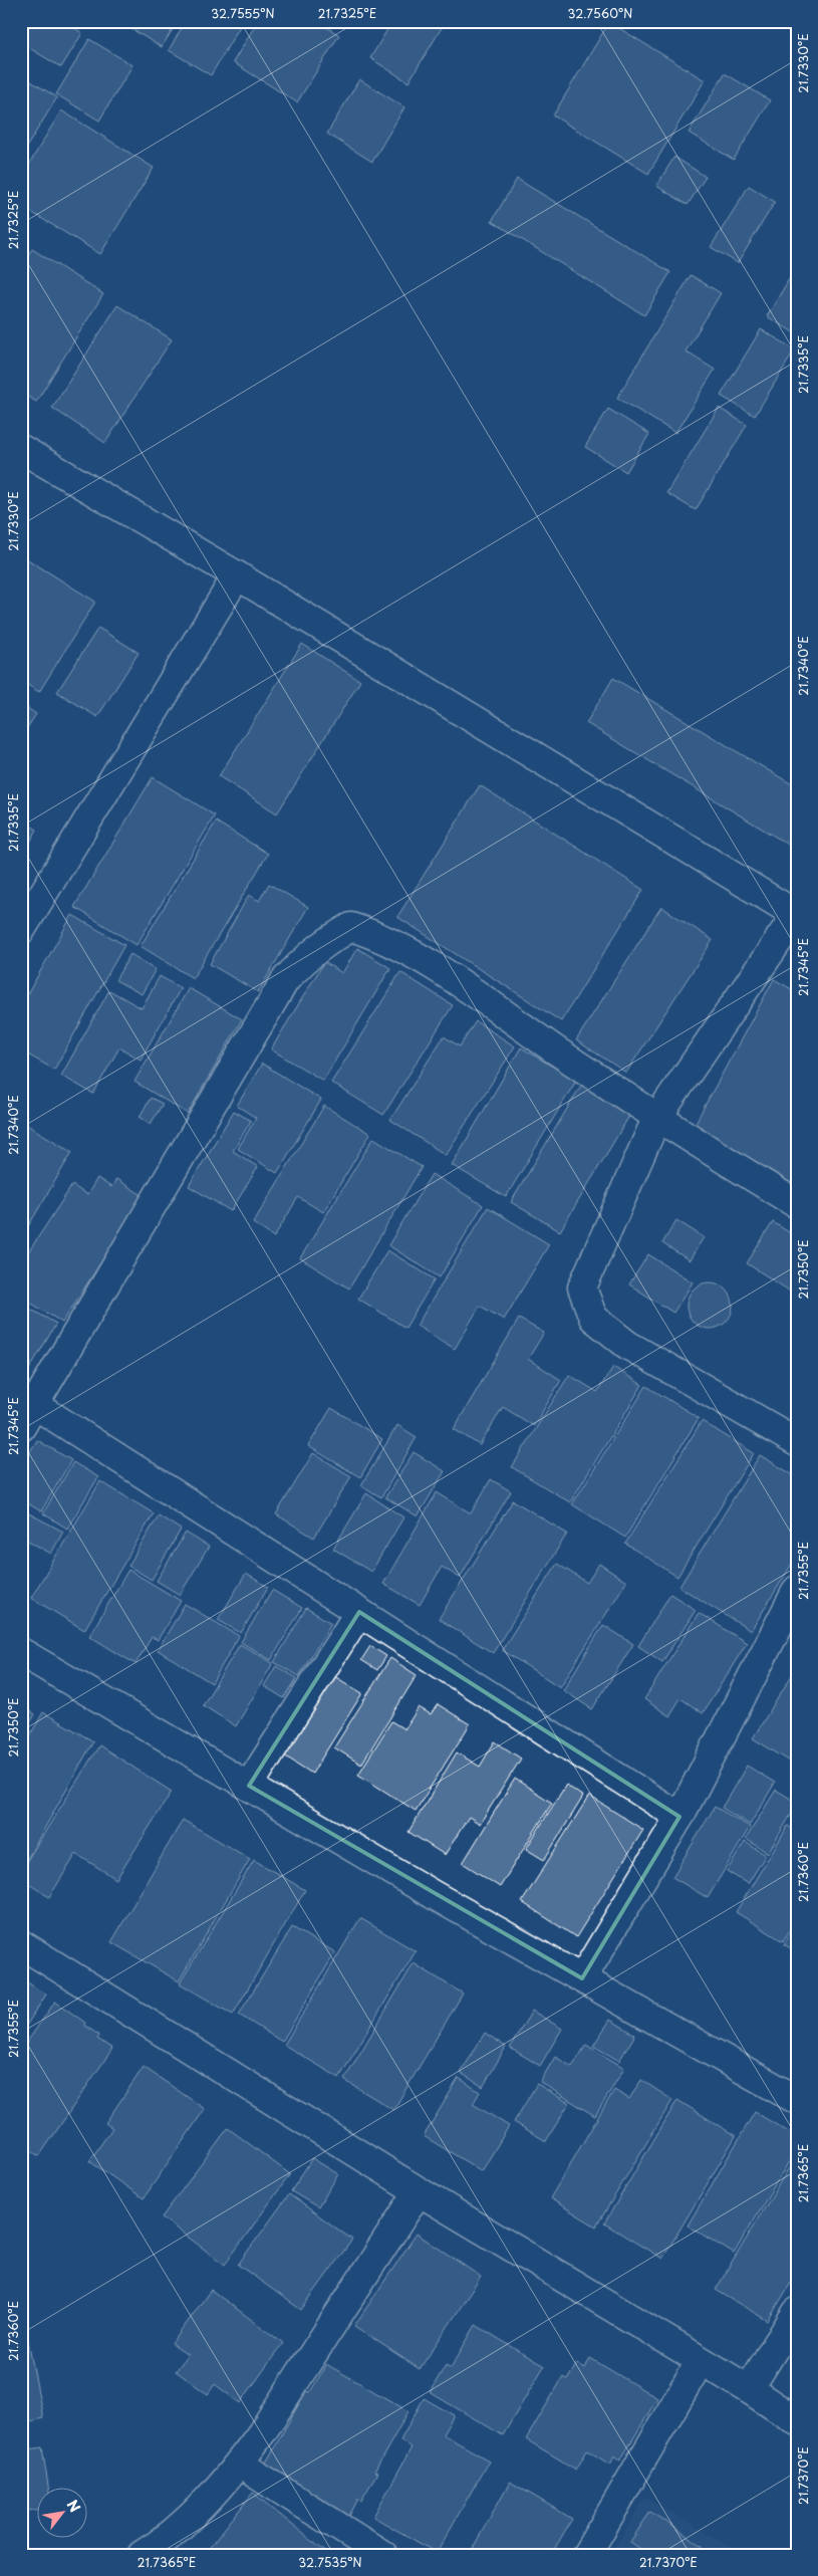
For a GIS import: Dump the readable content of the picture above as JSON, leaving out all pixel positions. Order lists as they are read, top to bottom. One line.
{"north":"top right","coordinates":["32.7555°N","21.7325°E","32.7560°N","21.7330°E","21.7335°E","21.7340°E","21.7345°E","21.7350°E","21.7355°E","21.7360°E","21.7365°E","21.7370°E","32.7535°N"]}
